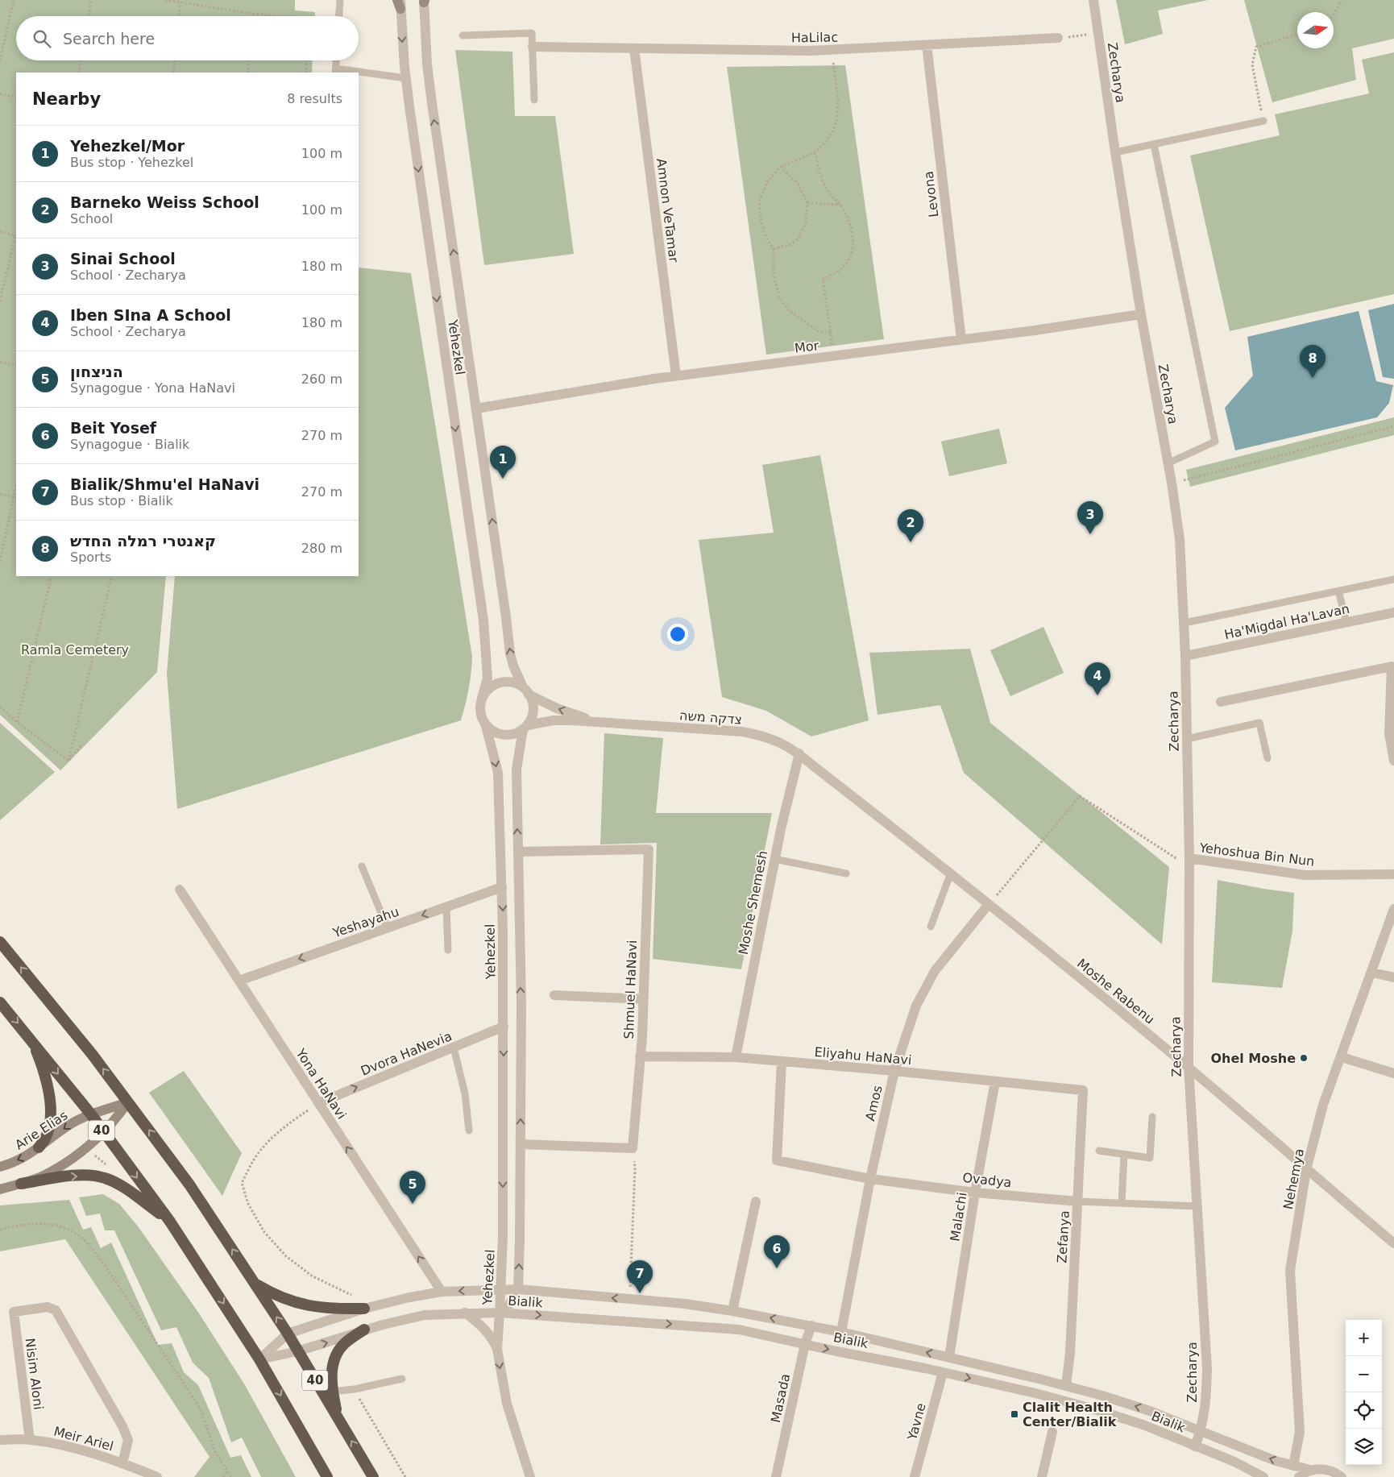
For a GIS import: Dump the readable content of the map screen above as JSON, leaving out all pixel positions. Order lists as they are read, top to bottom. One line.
{"streets":{"highway":["40"],"main road":["Arie Elias"],"street":["HaLilac","Zecharya","Levona","Amnon VeTamar","Mor","Yehezkel","Ha'Migdal Ha'Lavan","צדקה משה","Yehoshua Bin Nun","Moshe Shemesh","Yeshayahu","Shmuel HaNavi","Moshe Rabenu","Dvora HaNevia","Eliyahu HaNavi","Yona HaNavi","Amos","Nehemya","Ovadya","Malachi","Zefanya","Bialik","Nisim Aloni","Masada","Yavne","Meir Ariel"]},"crossings":[["HaLilac","Levona"],["HaLilac","Amnon VeTamar"],["Zecharya","Mor"],["Zecharya","Ha'Migdal Ha'Lavan"],["Zecharya","Yehoshua Bin Nun"],["Zecharya","Moshe Rabenu"],["Zecharya","Ovadya"],["Zecharya","Bialik"],["Levona","Mor"],["Amnon VeTamar","Mor"],["Mor","Yehezkel"],["Yehezkel","צדקה משה"],["Yehezkel","Yeshayahu"],["Yehezkel","Shmuel HaNavi"],["Yehezkel","Dvora HaNevia"],["Yehezkel","Bialik"],["צדקה משה","Moshe Shemesh"],["צדקה משה","Moshe Rabenu"],["Moshe Shemesh","Eliyahu HaNavi"],["Yeshayahu","Yona HaNavi"],["Shmuel HaNavi","Eliyahu HaNavi"],["Moshe Rabenu","Amos"],["Moshe Rabenu","Nehemya"],["Dvora HaNevia","Yona HaNavi"],["Eliyahu HaNavi","Amos"],["Eliyahu HaNavi","Ovadya"],["Eliyahu HaNavi","Malachi"],["Eliyahu HaNavi","Zefanya"],["Yona HaNavi","Bialik"],["Amos","Ovadya"],["Amos","Bialik"],["Arie Elias","40"],["40","Bialik"],["Nehemya","Bialik"],["Ovadya","Malachi"],["Ovadya","Zefanya"],["Malachi","Bialik"],["Zefanya","Bialik"],["Bialik","Masada"],["Bialik","Yavne"],["Nisim Aloni","Meir Ariel"]],"one_way":["Yeshayahu","Dvora HaNevia","Yona HaNavi"],"parks":["Ramla Cemetery"],"places":{"other":["Ohel Moshe"],"transit":["Clalit Health Center/Bialik"]},"north":"right","page":{"search":"Search here","heading":["Nearby","8 results"],"list":[{"mark":"1","name":"Yehezkel/Mor","note":"Bus stop · Yehezkel","value":"100 m"},{"mark":"2","name":"Barneko Weiss School","note":"School","value":"100 m"},{"mark":"3","name":"Sinai School","note":"School · Zecharya","value":"180 m"},{"mark":"4","name":"Iben SIna A School","note":"School · Zecharya","value":"180 m"},{"mark":"5","name":"הניצחון","note":"Synagogue · Yona HaNavi","value":"260 m"},{"mark":"6","name":"Beit Yosef","note":"Synagogue · Bialik","value":"270 m"},{"mark":"7","name":"Bialik/Shmu'el HaNavi","note":"Bus stop · Bialik","value":"270 m"},{"mark":"8","name":"קאנטרי רמלה החדש","note":"Sports","value":"280 m"}],"pins":["8","1","3","2","4","5","6","7"],"map_buttons":["+","−"]}}
